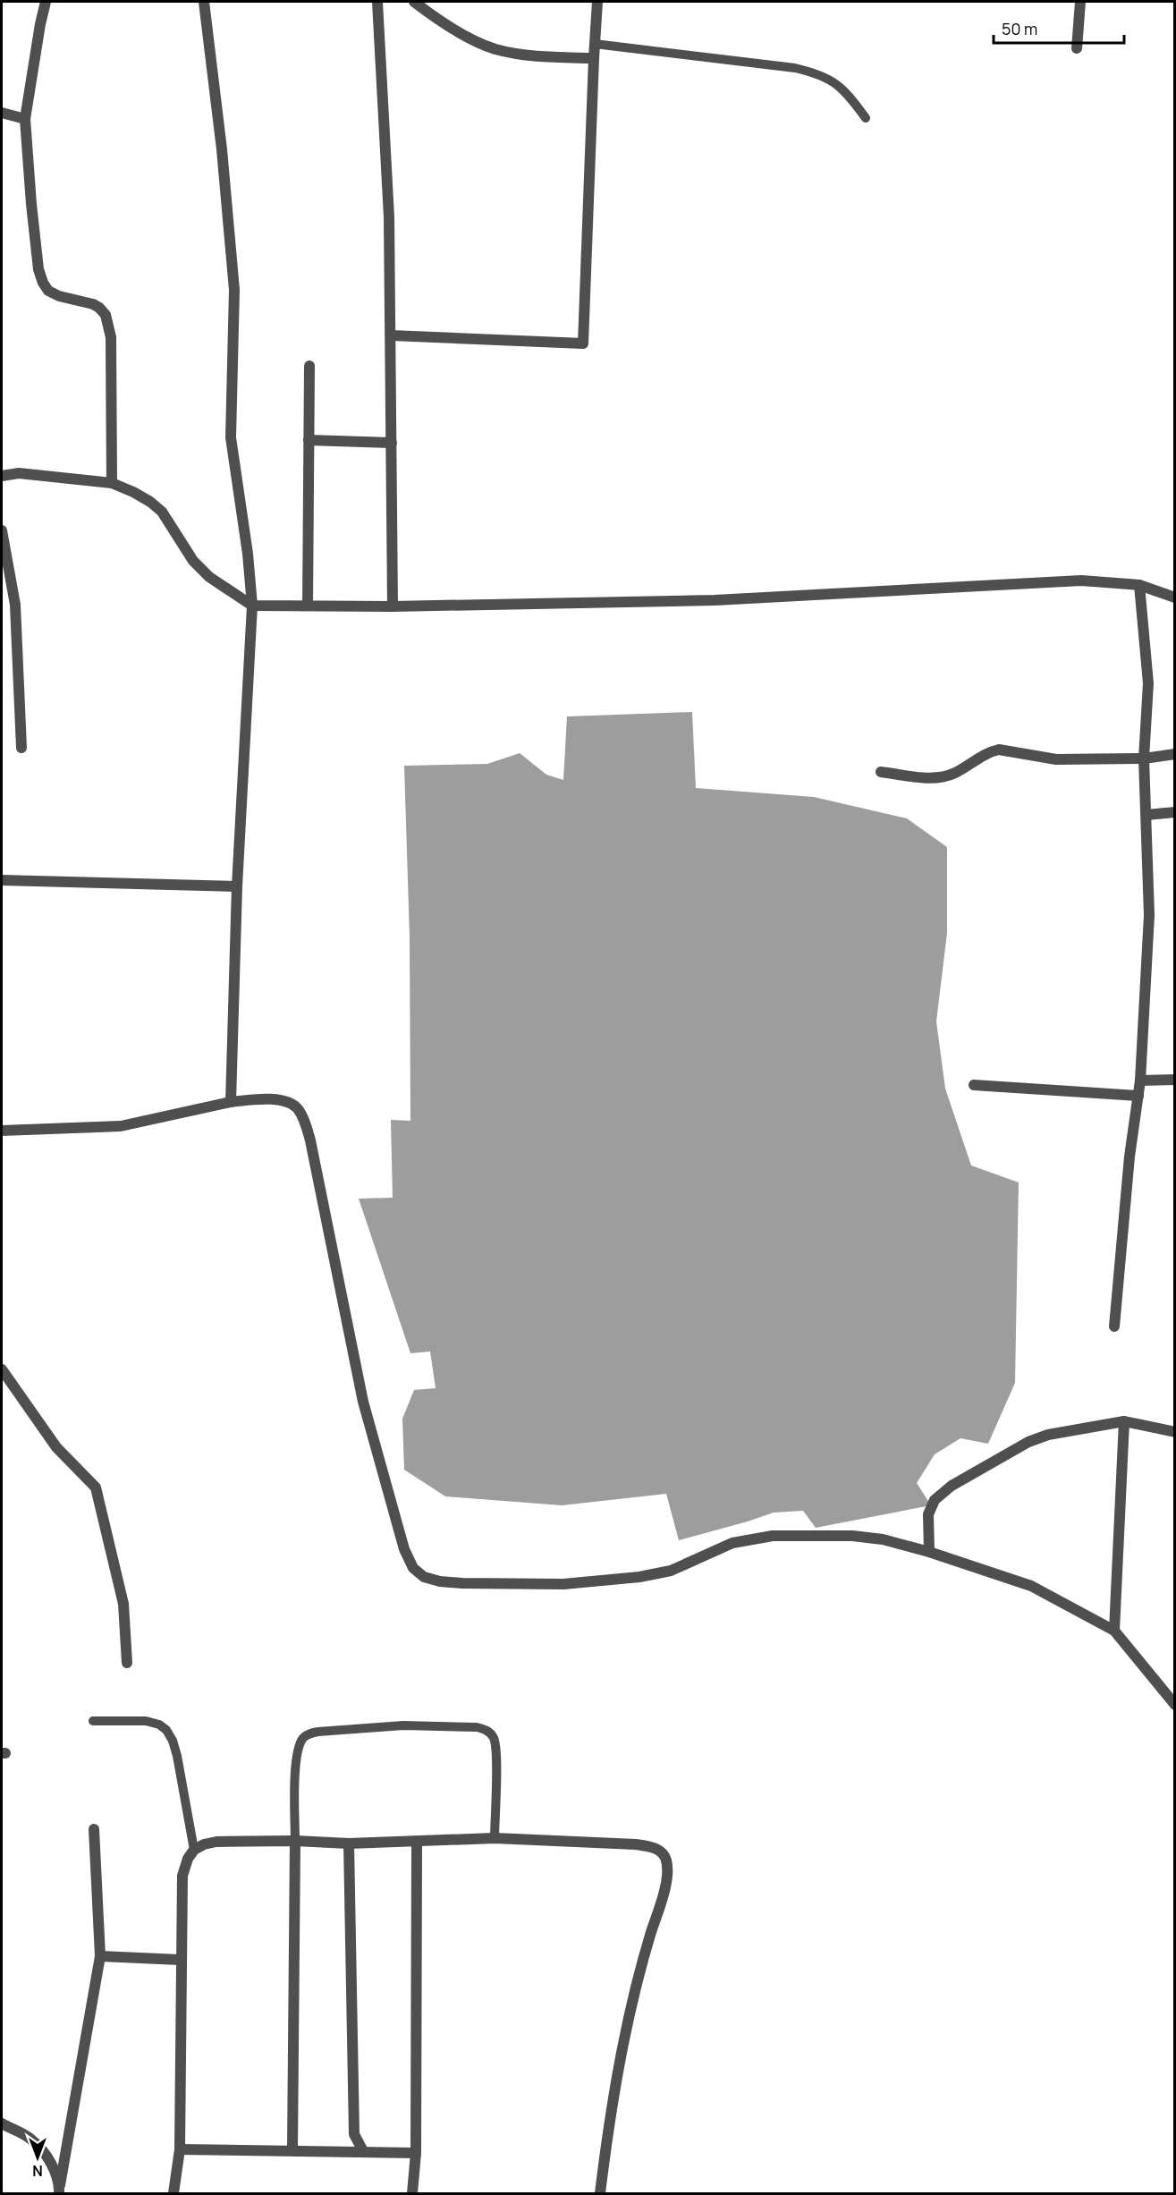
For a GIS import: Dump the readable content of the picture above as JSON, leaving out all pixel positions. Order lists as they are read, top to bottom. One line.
{"scale_bar":"50 m","north":"bottom"}
